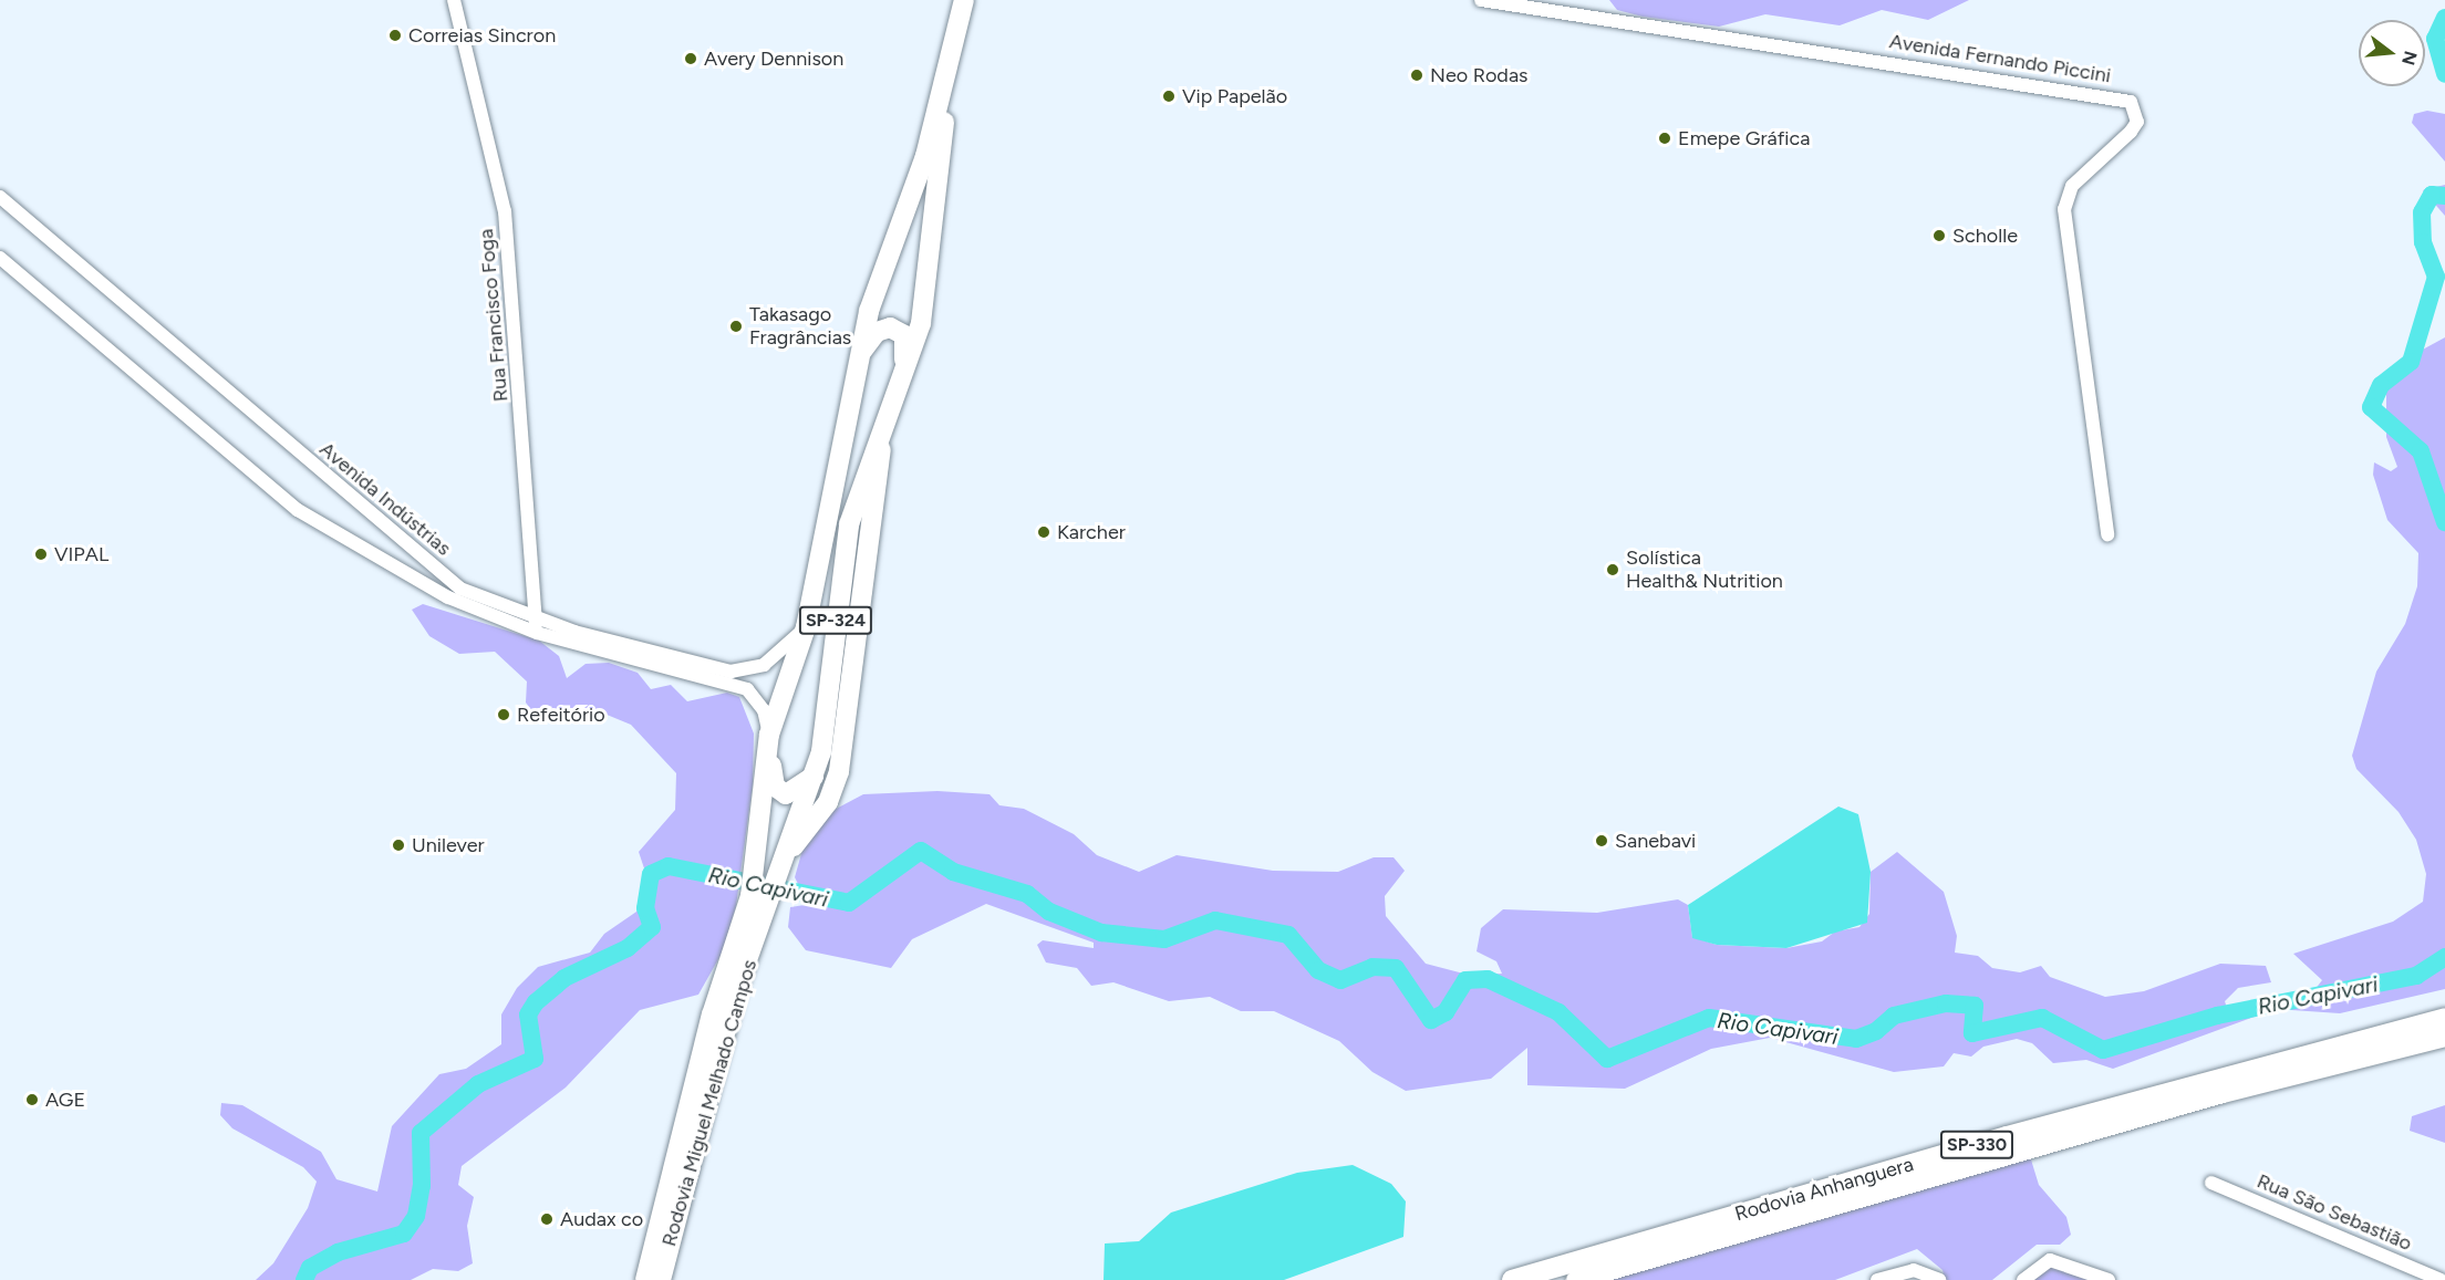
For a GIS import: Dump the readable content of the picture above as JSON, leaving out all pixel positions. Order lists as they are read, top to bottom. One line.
{"streets":{"highway":["SP-324","Rodovia Miguel Melhado Campos","SP-330","Rodovia Anhanguera"],"street":["Avenida Fernando Piccini","Rua Francisco Foga","Avenida Indústrias","Rua São Sebastião"]},"crossings":[["Rua Francisco Foga","Avenida Indústrias"],["Avenida Indústrias","Rodovia Miguel Melhado Campos"]],"water":["Rio Capivari"],"places":["Correias Sincron","Avery Dennison","Neo Rodas","Vip Papelão","Emepe Gráfica","Scholle","Takasago Fragrâncias","Karcher","VIPAL","Solística Health& Nutrition","Refeitório","Sanebavi","Unilever","AGE","Audax co"],"north":"right"}
